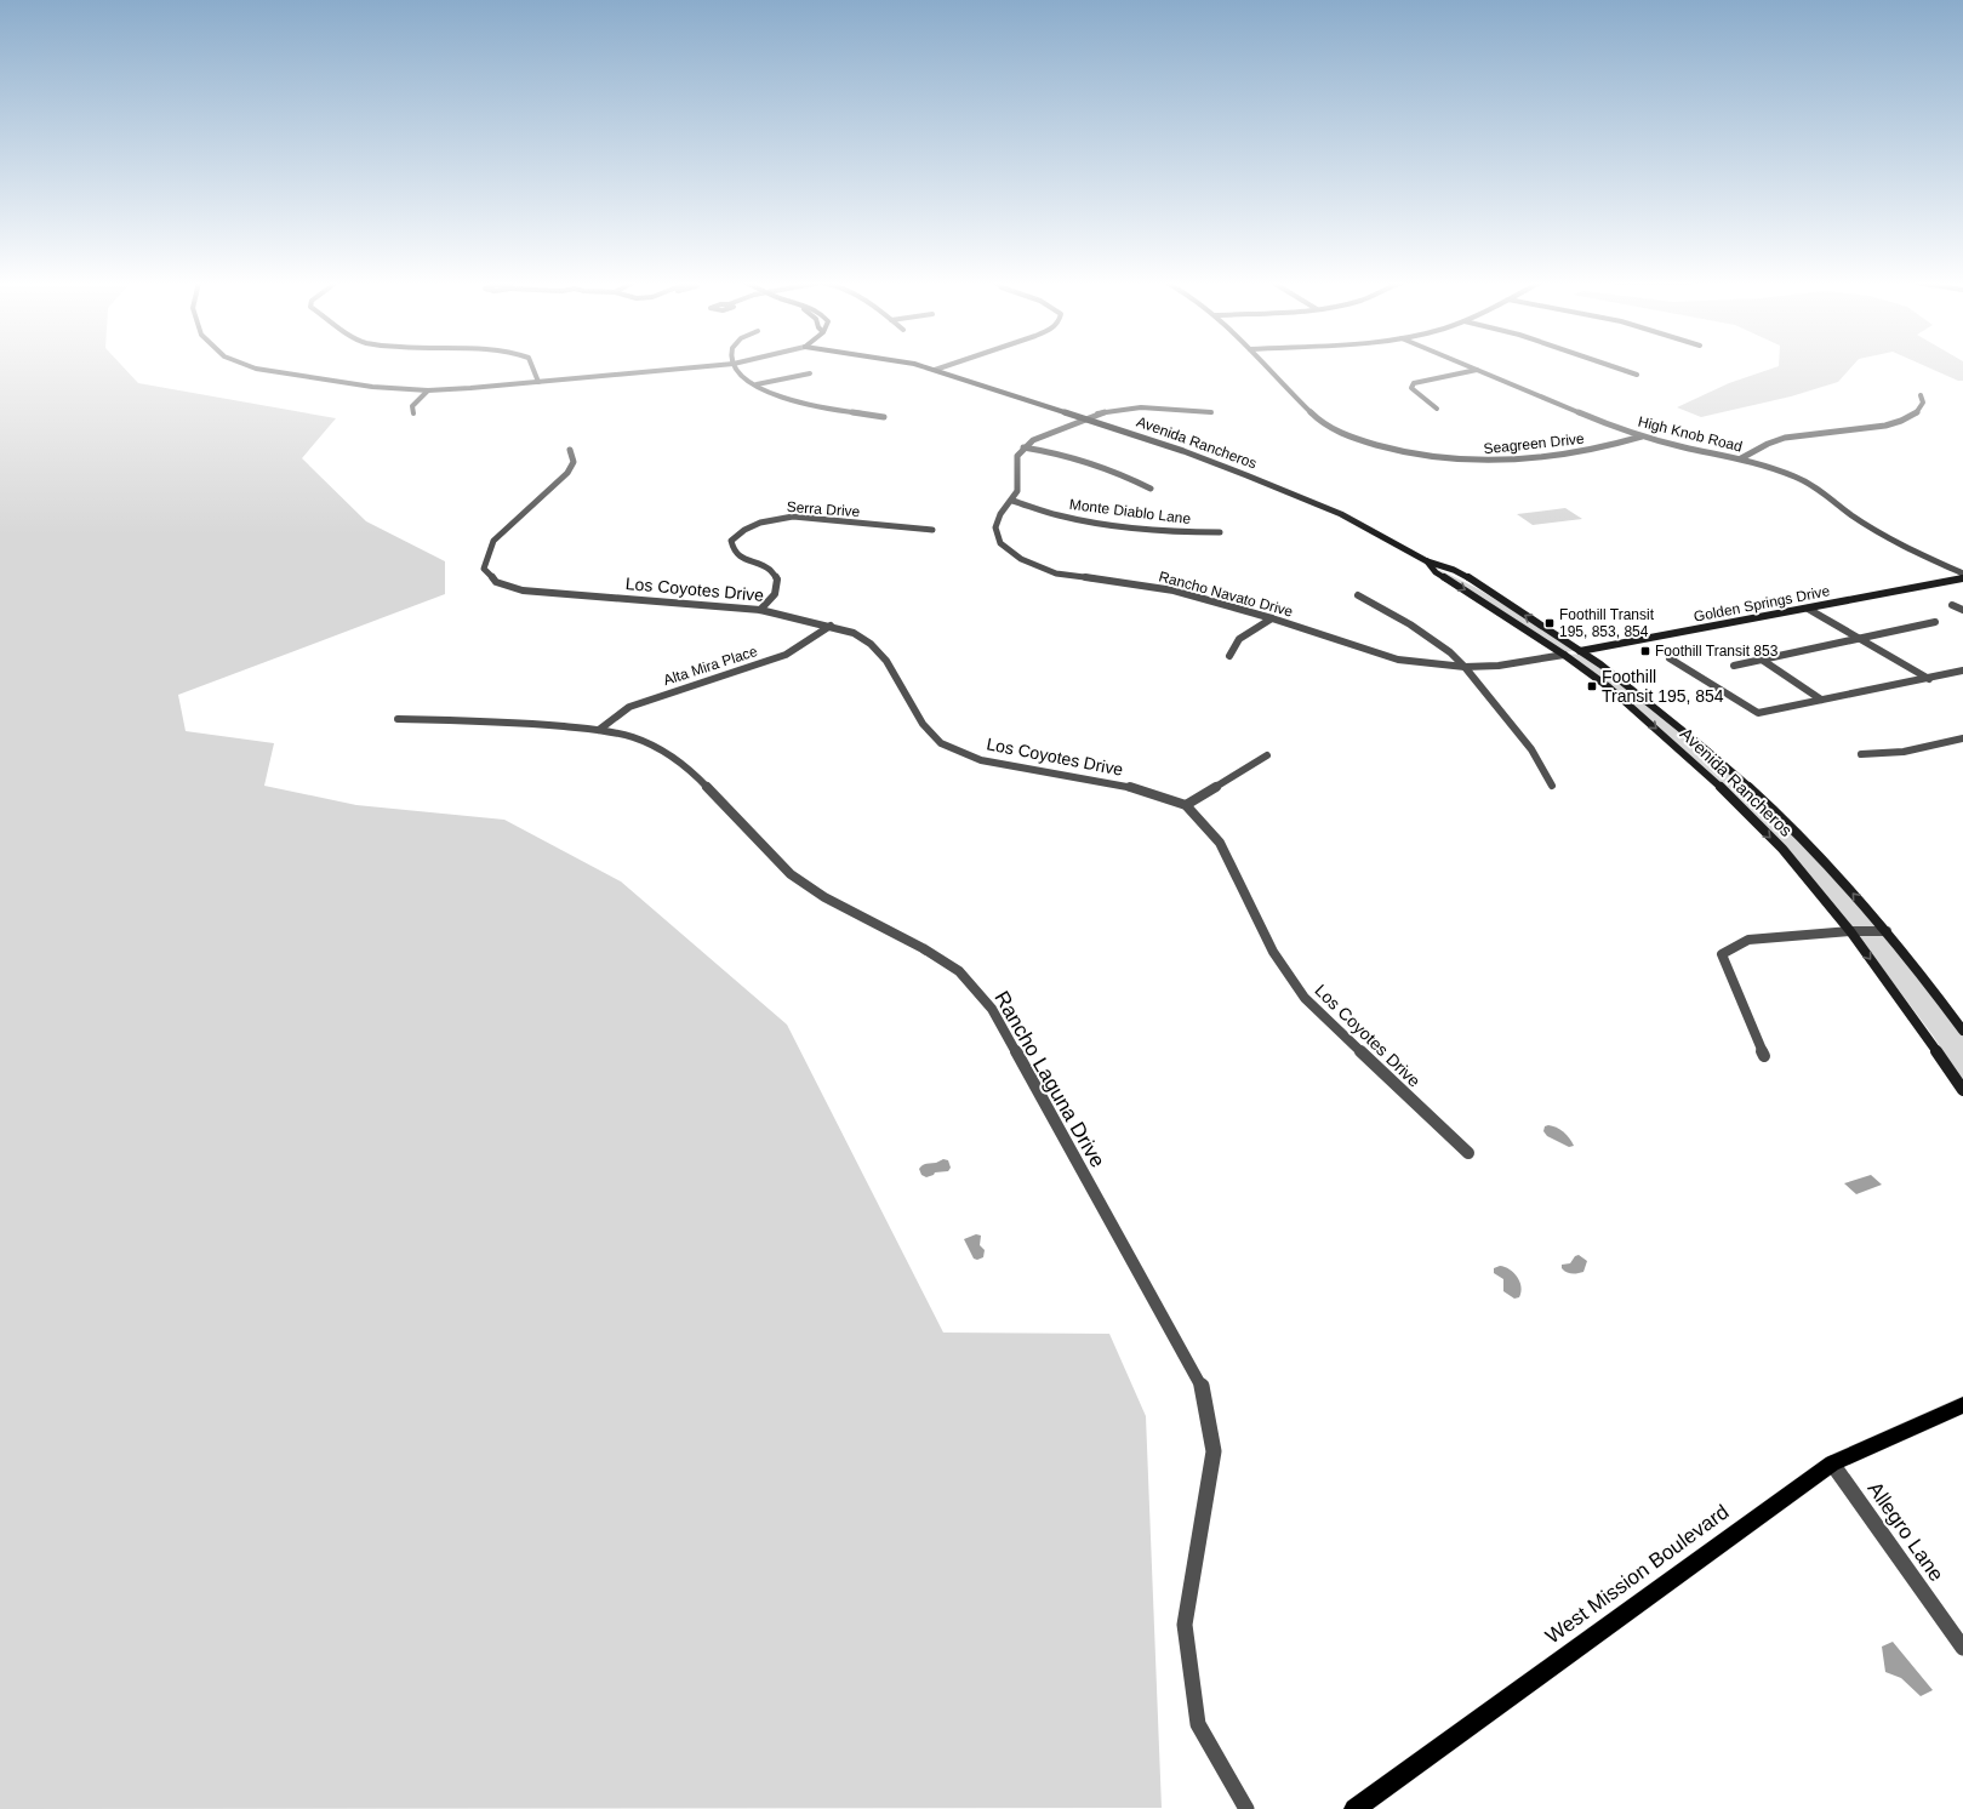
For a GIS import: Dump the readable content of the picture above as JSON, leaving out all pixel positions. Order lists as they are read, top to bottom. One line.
{"streets":{"main road":["Avenida Rancheros","Golden Springs Drive","West Mission Boulevard"],"street":["High Knob Road","Seagreen Drive","Serra Drive","Monte Diablo Lane","Los Coyotes Drive","Rancho Navato Drive","Alta Mira Place","Rancho Laguna Drive","Allegro Lane"]},"crossings":[["High Knob Road","Seagreen Drive"],["Avenida Rancheros","Rancho Navato Drive"],["Avenida Rancheros","Golden Springs Drive"],["Serra Drive","Los Coyotes Drive"],["Monte Diablo Lane","Rancho Navato Drive"],["Los Coyotes Drive","Alta Mira Place"],["Rancho Navato Drive","Golden Springs Drive"],["Alta Mira Place","Rancho Laguna Drive"],["Allegro Lane","West Mission Boulevard"]],"places":{"transit":["Foothill Transit 195, 853, 854","Foothill Transit 853","Foothill Transit 195, 854"]}}
